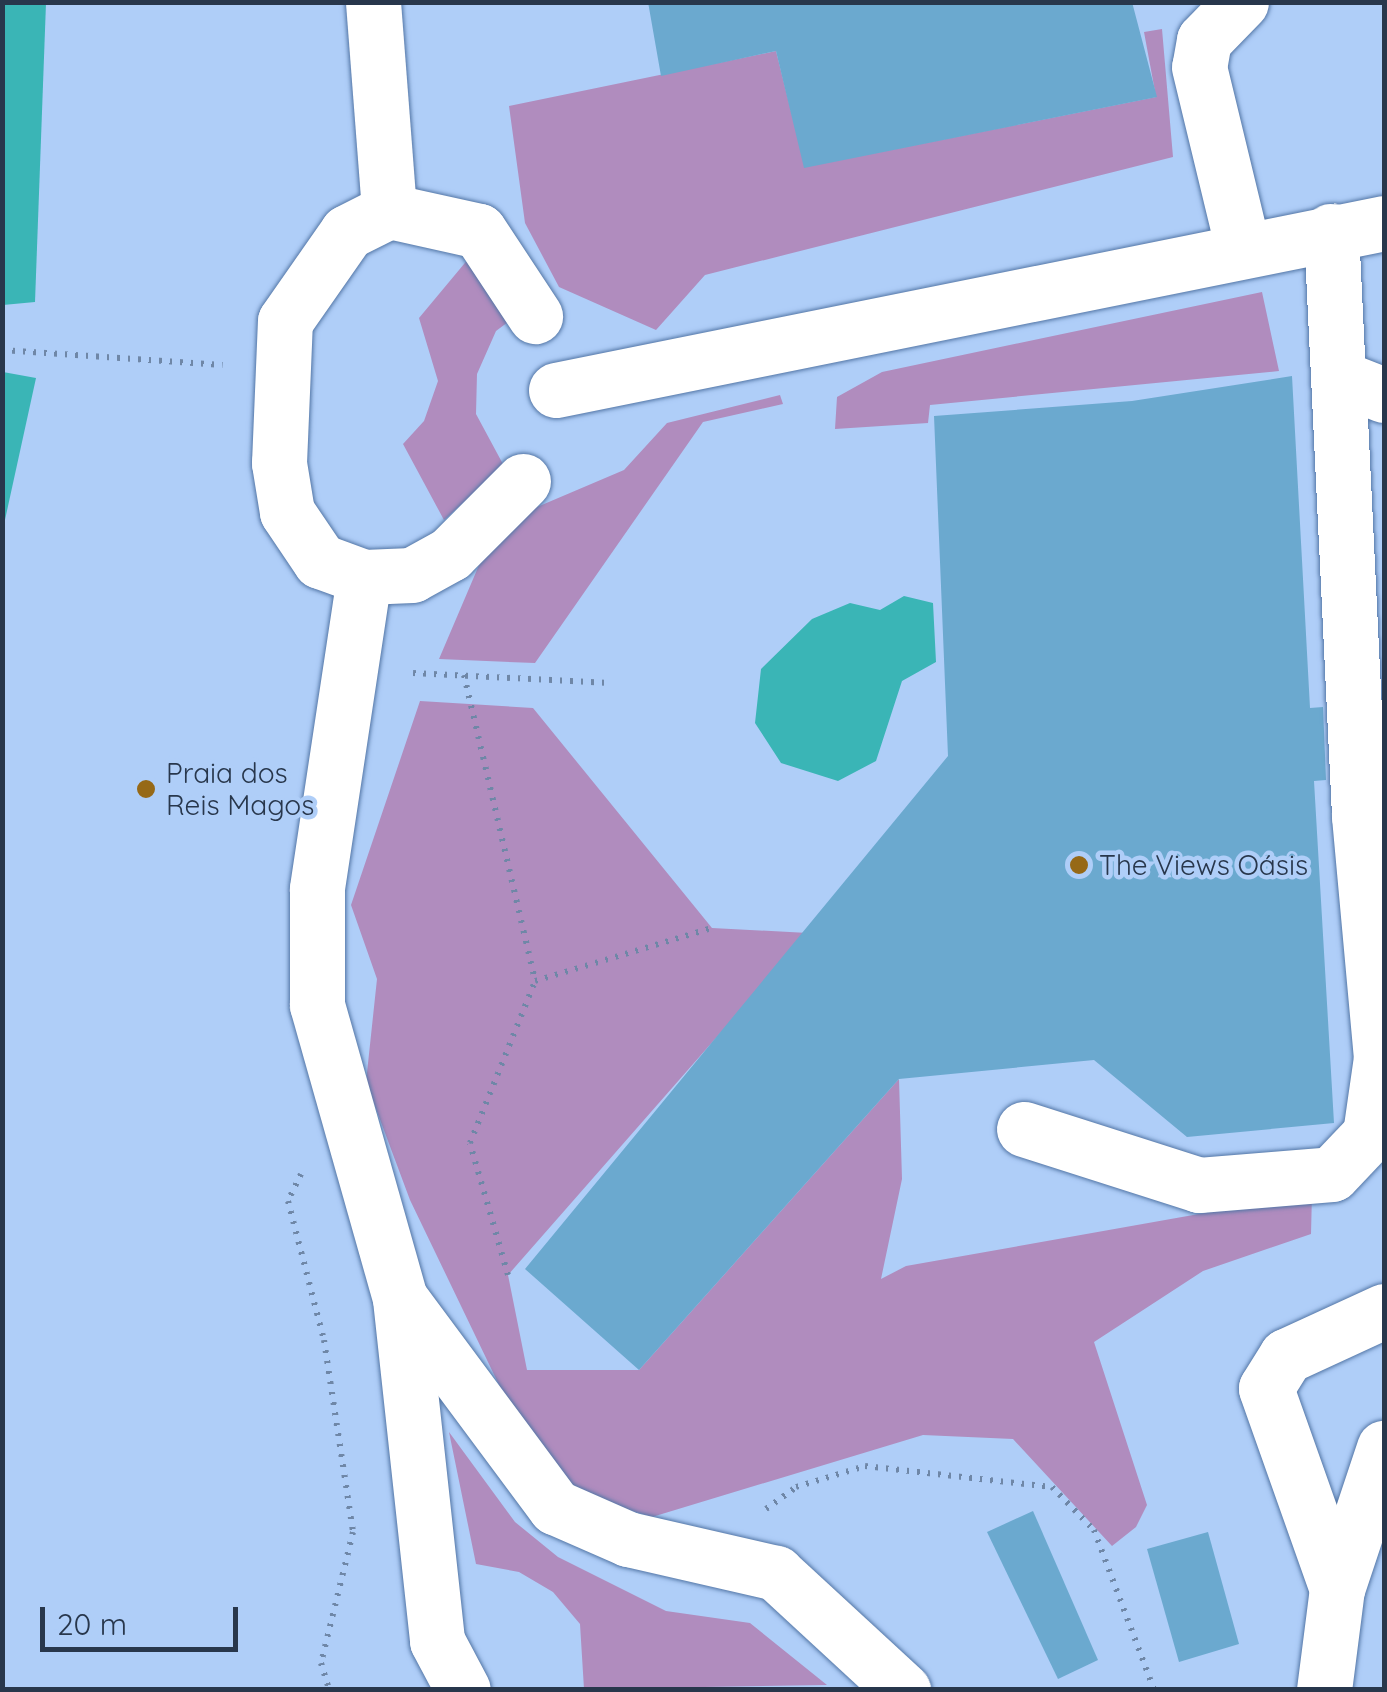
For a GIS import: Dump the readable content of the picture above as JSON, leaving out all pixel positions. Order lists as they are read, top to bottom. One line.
{"places":["Praia dos Reis Magos","The Views Oásis"],"scale_bar":"20 m"}
